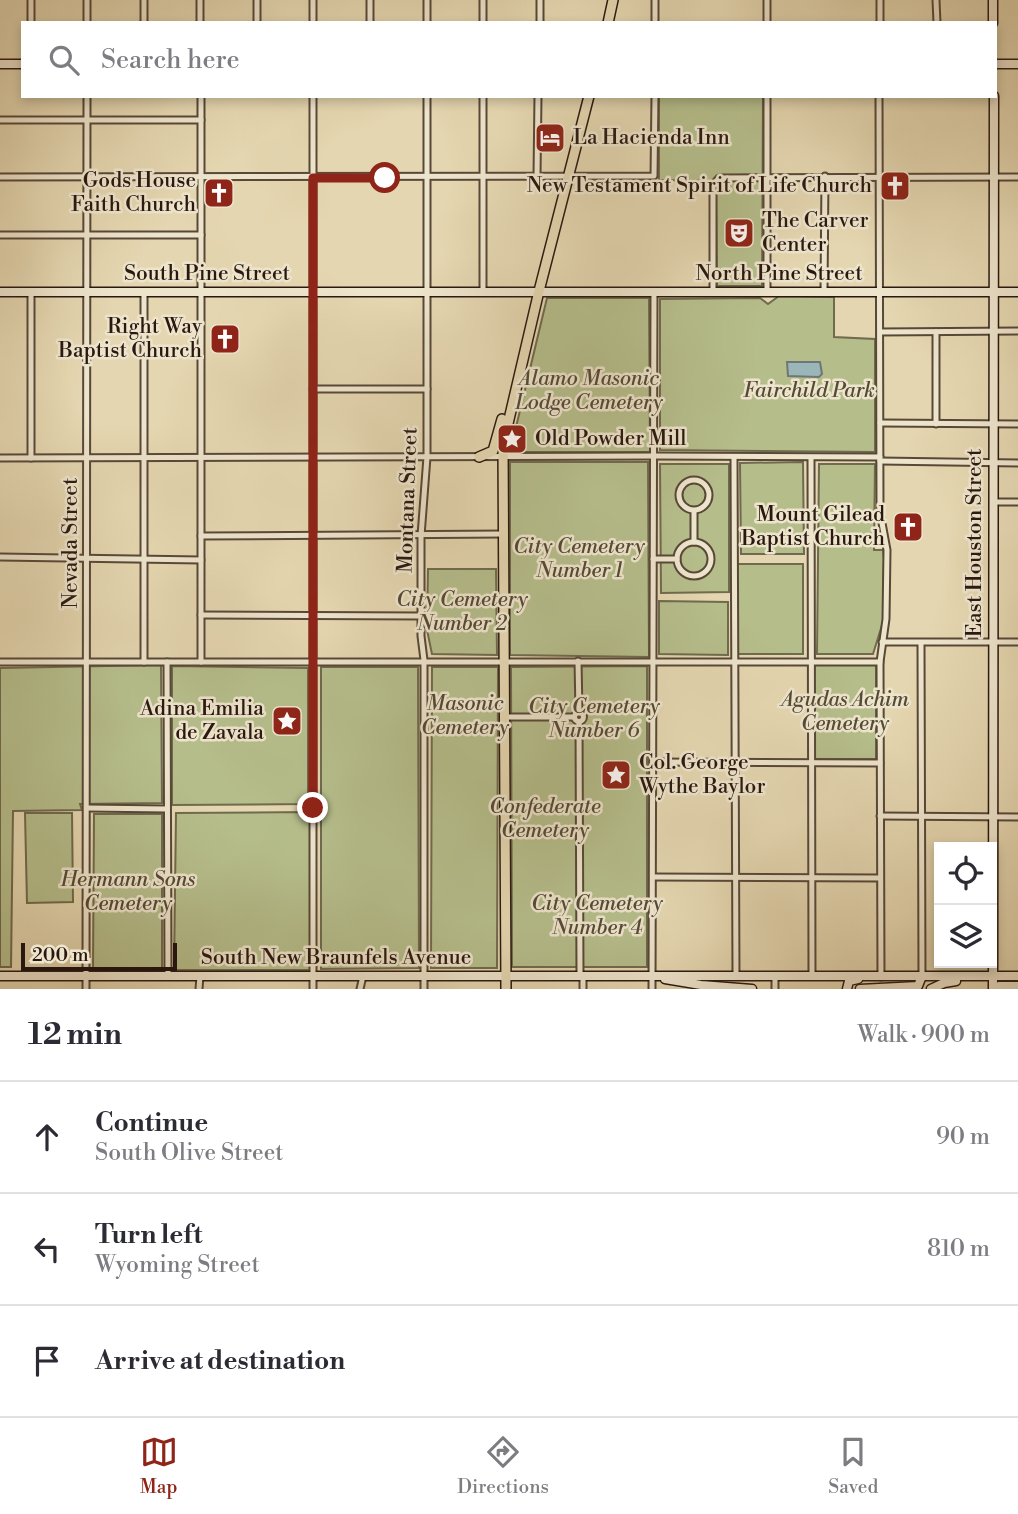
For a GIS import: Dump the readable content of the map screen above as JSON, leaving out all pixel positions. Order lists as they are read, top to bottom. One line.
{"streets":{"main road":["South Pine Street","North Pine Street","East Houston Street","South New Braunfels Avenue"],"street":["Montana Street","Nevada Street"]},"crossings":[["South Pine Street","North Pine Street"],["South Pine Street","Montana Street"],["South Pine Street","Nevada Street"],["North Pine Street","East Houston Street"],["Montana Street","South New Braunfels Avenue"],["Nevada Street","South New Braunfels Avenue"]],"parks":["Alamo Masonic Lodge Cemetery","Fairchild Park","City Cemetery Number 1","City Cemetery Number 2","Agudas Achim Cemetery","Masonic Cemetery","City Cemetery Number 6","Confederate Cemetery","Hermann Sons Cemetery","City Cemetery Number 4"],"places":{"hotel":["La Hacienda Inn"],"church":["New Testament Spirit of Life Church","Gods House Faith Church","Right Way Baptist Church","Mount Gilead Baptist Church"],"theatre":["The Carver Center"],"place":["Old Powder Mill","Adina Emilia de Zavala","Col. George Wythe Baylor"]},"scale_bar":"200 m","page":{"search":"Search here","scale":"200 m","heading":["12 min","Walk · 900 m"],"list":[["Continue","South Olive Street","90 m"],["Turn left","Wyoming Street","810 m"],"Arrive at destination"],"nav":["Map","Directions","Saved"]}}
